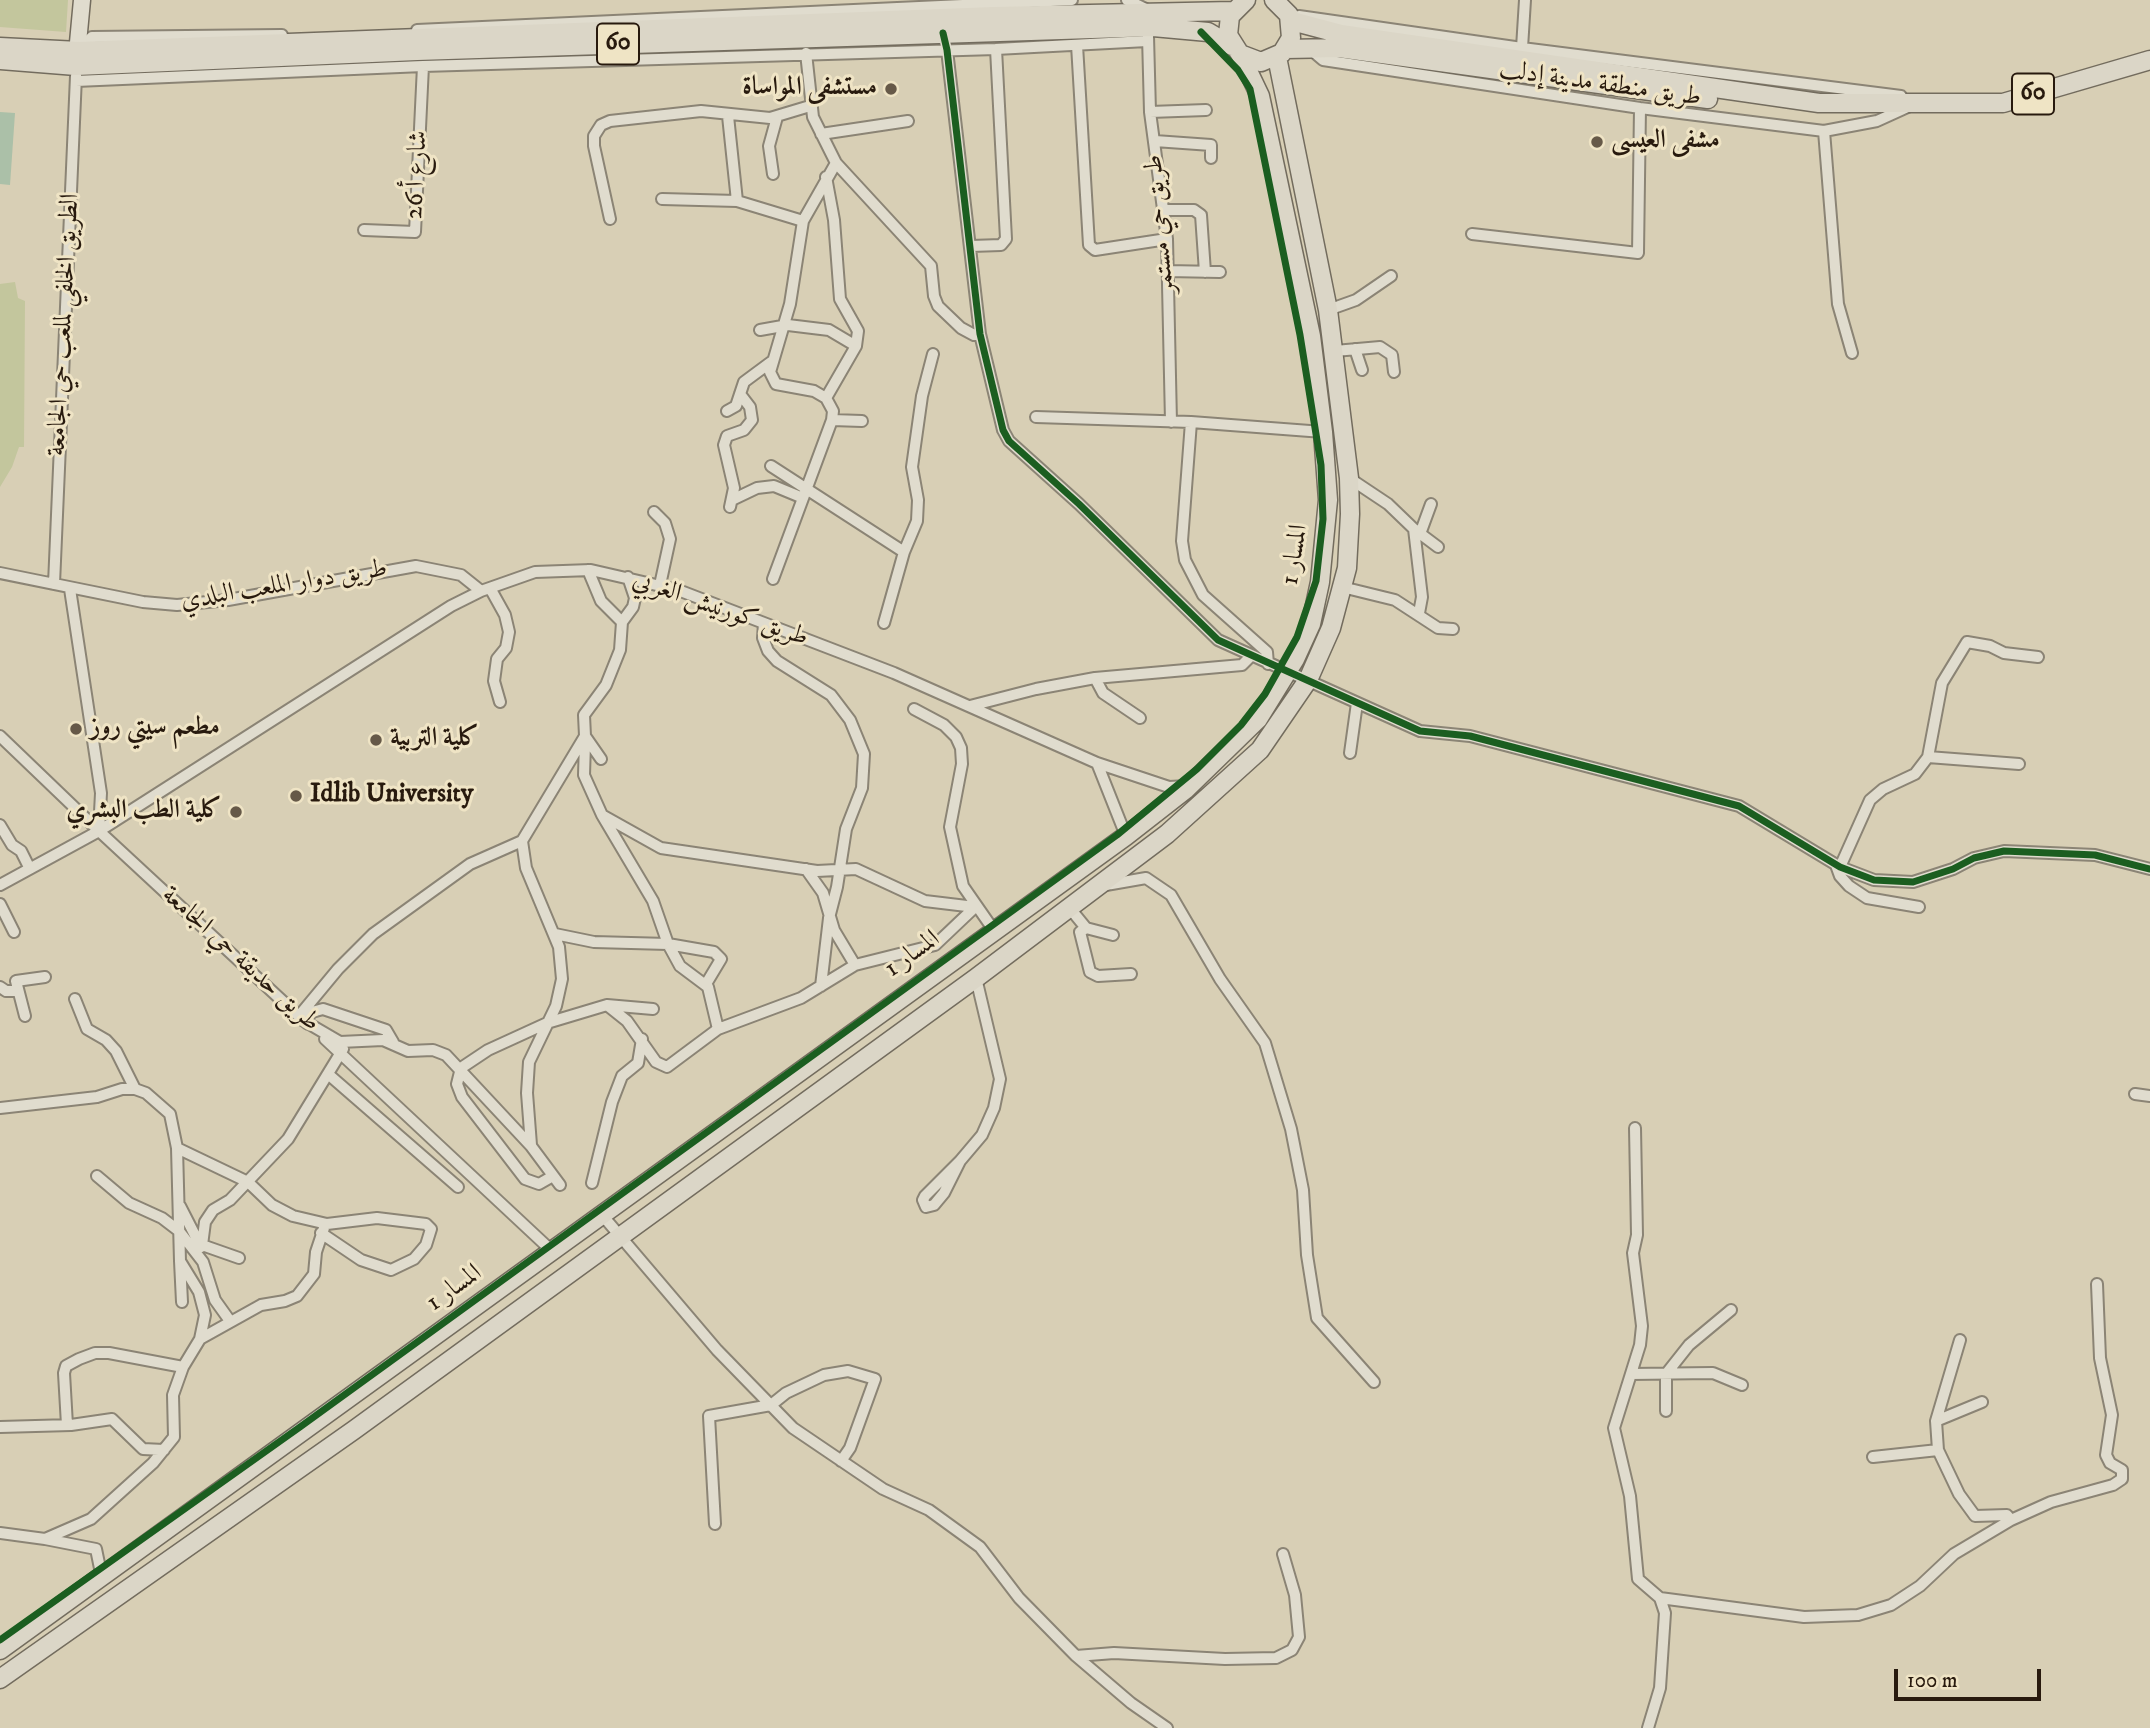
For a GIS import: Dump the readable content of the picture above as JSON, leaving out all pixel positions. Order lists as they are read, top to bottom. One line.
{"streets":{"main road":["60","طريق منطقة مدينة إدلب"],"street":["شارع أ 26","طريق حي مستمر","الطريق الخلفي لملعب حي الجامعة","طريق دوار الملعب البلدي","طريق كورنيش الغربي","طريق حديقة حي الجامعة"],"cycle path":["المسار 1"]},"crossings":[["60","طريق منطقة مدينة إدلب"],["60","طريق حي مستمر"],["60","الطريق الخلفي لملعب حي الجامعة"],["الطريق الخلفي لملعب حي الجامعة","طريق دوار الملعب البلدي"],["طريق دوار الملعب البلدي","طريق كورنيش الغربي"],["طريق كورنيش الغربي","طريق حديقة حي الجامعة"]],"places":["مستشفى المواساة","مشفى العيسى","مطعم سيتي روز","كلية التربية","Idlib University","كلية الطب البشري"],"scale_bar":"100 m"}
